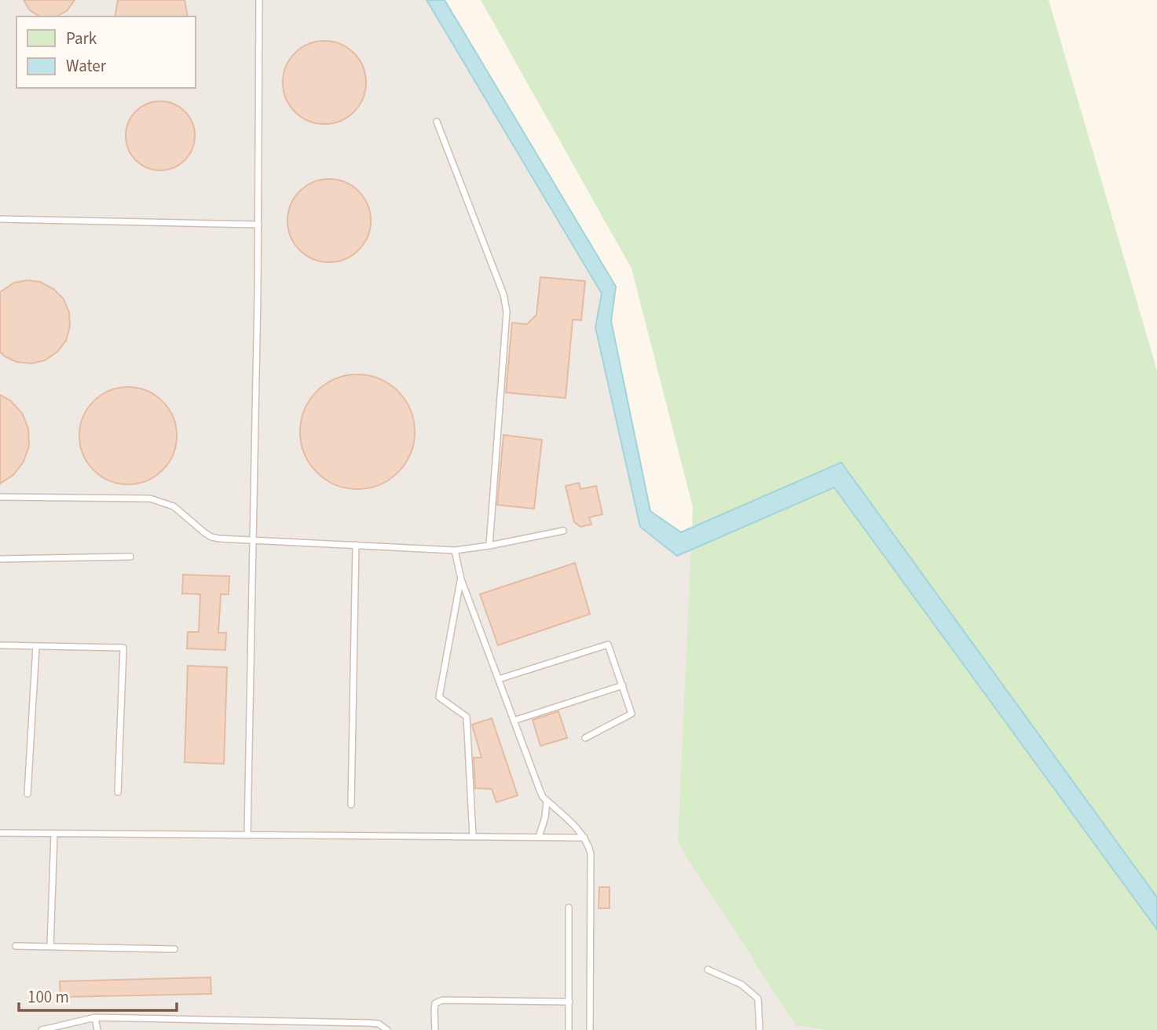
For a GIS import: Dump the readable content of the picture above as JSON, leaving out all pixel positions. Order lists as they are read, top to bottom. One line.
{"legend":["Park","Water"],"scale_bar":"100 m"}
